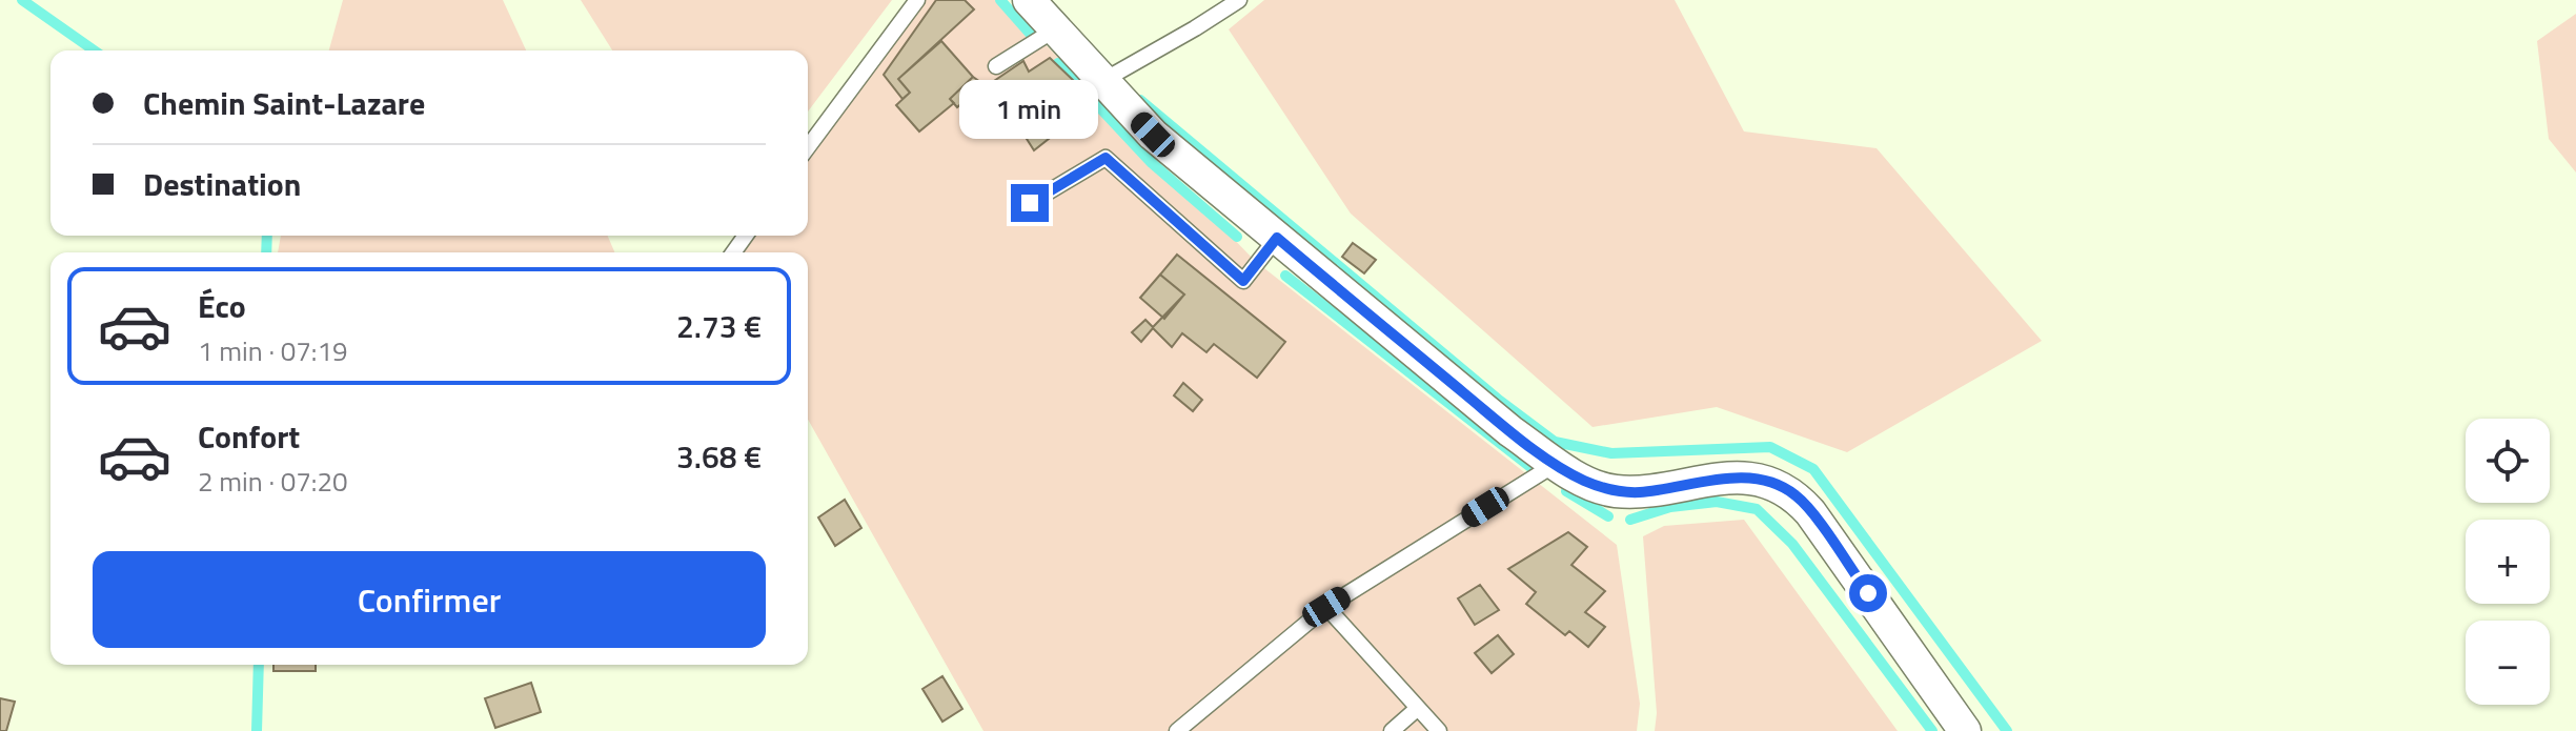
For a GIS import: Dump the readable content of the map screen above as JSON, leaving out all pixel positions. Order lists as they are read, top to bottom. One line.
{"page":{"banner":["Chemin Saint-Lazare","Destination"],"bubble":"1 min","list":[{"name":"Éco","note":"1 min · 07:19","value":"2.73 €"},{"name":"Confort","note":"2 min · 07:20","value":"3.68 €"}],"map_buttons":["+","−"],"buttons":"Confirmer"}}
